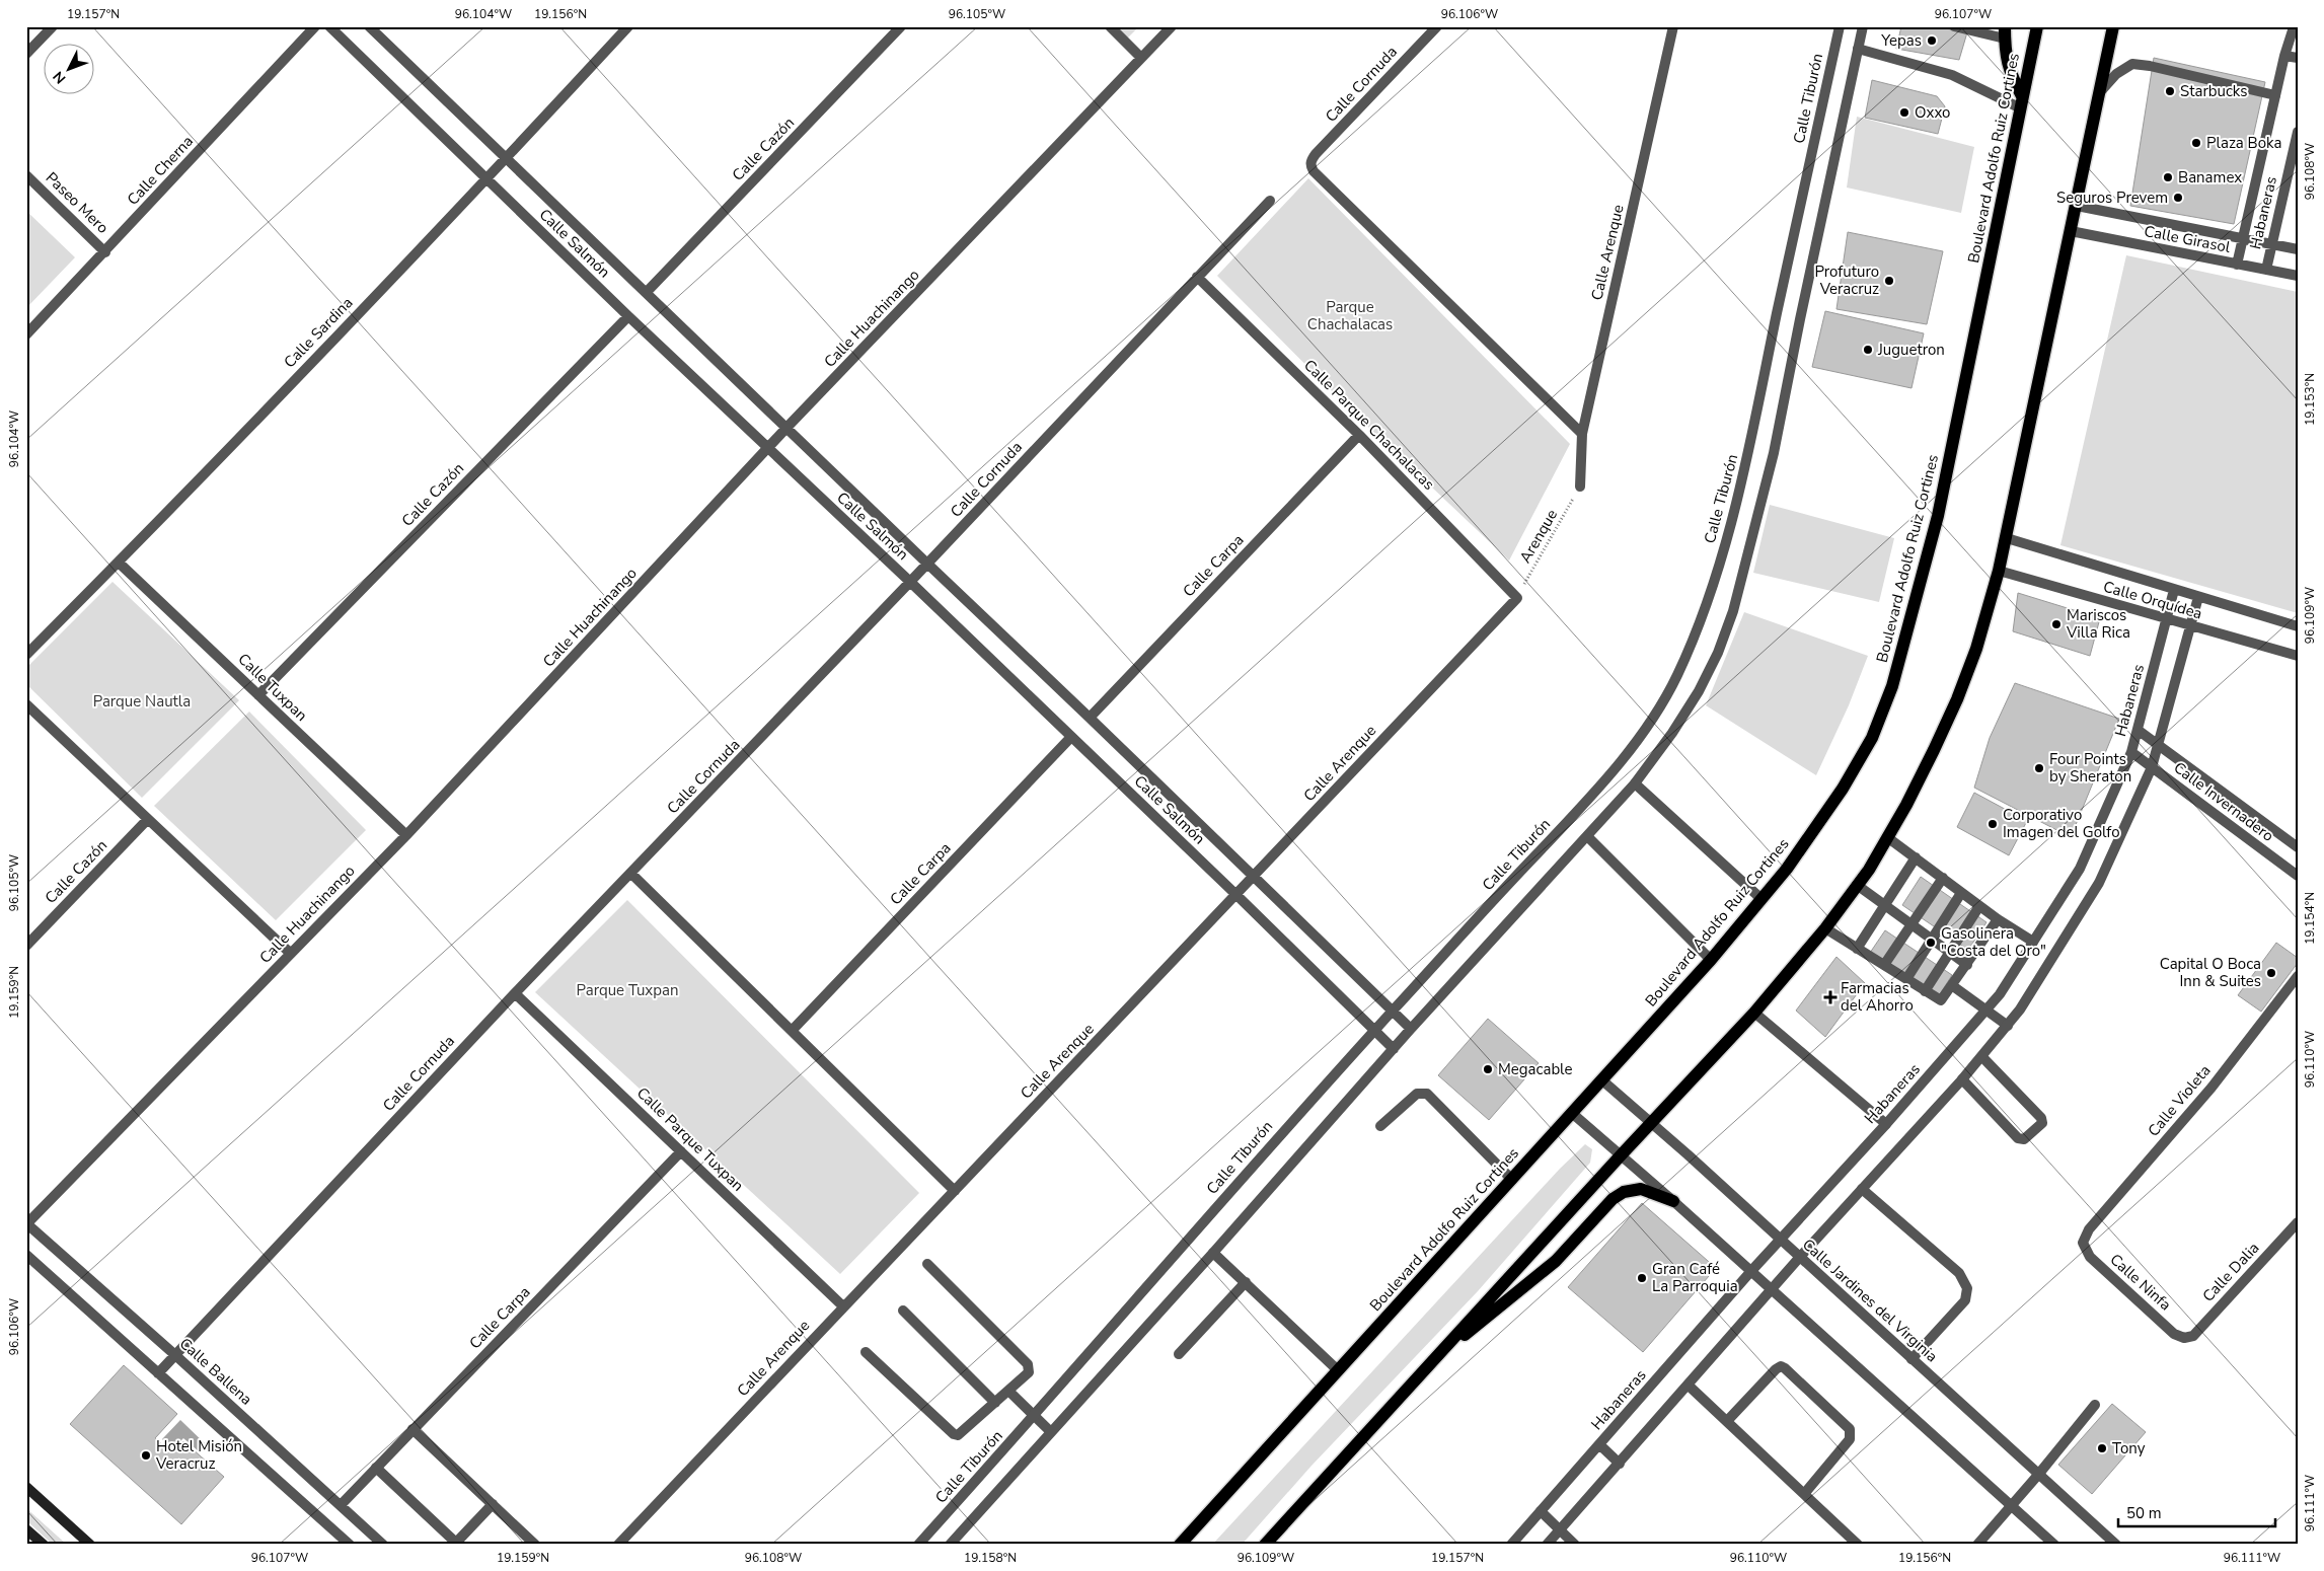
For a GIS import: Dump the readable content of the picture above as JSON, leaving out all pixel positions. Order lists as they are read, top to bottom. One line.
{"streets":{"main road":["Boulevard Adolfo Ruiz Cortines"],"street":["Calle Cornuda","Calle Tiburón","Calle Cazón","Calle Cherna","Paseo Mero","Habaneras","Calle Girasol","Calle Salmón","Calle Arenque","Calle Huachinango","Calle Sardina","Calle Parque Chachalacas","Calle Carpa","Calle Orquídea","Calle Tuxpan","Calle Invernadero","Calle Violeta","Calle Parque Tuxpan","Calle Dalia","Calle Ninfa","Calle Jardines del Virginia","Calle Ballena"],"path":["Arenque"]},"crossings":[["Calle Cornuda","Calle Salmón"],["Calle Cornuda","Calle Arenque"],["Calle Cornuda","Calle Parque Chachalacas"],["Calle Cornuda","Calle Parque Tuxpan"],["Calle Cornuda","Calle Ballena"],["Calle Tiburón","Calle Salmón"],["Calle Cazón","Calle Salmón"],["Calle Cazón","Calle Tuxpan"],["Boulevard Adolfo Ruiz Cortines","Calle Jardines del Virginia"],["Calle Cherna","Paseo Mero"],["Habaneras","Calle Girasol"],["Habaneras","Calle Orquídea"],["Habaneras","Calle Invernadero"],["Habaneras","Calle Jardines del Virginia"],["Calle Salmón","Calle Arenque"],["Calle Salmón","Calle Huachinango"],["Calle Salmón","Calle Sardina"],["Calle Salmón","Calle Carpa"],["Calle Arenque","Calle Parque Chachalacas"],["Calle Arenque","Arenque"],["Calle Arenque","Calle Parque Tuxpan"],["Calle Huachinango","Calle Tuxpan"],["Calle Huachinango","Calle Ballena"],["Calle Sardina","Calle Tuxpan"],["Calle Parque Chachalacas","Arenque"],["Calle Parque Chachalacas","Calle Carpa"],["Calle Carpa","Calle Parque Tuxpan"],["Calle Carpa","Calle Ballena"],["Calle Violeta","Calle Ninfa"],["Calle Dalia","Calle Ninfa"]],"parks":["Parque Chachalacas","Parque Nautla","Parque Tuxpan"],"places":{"other":["Yepas","Starbucks","Oxxo","Plaza Boka","Banamex","Seguros Prevem","Profuturo Veracruz","Juguetron","Mariscos Villa Rica","Four Points by Sheraton","Corporativo Imagen del Golfo","Gasolinera \"Costa del Oro\"","Capital O Boca Inn & Suites","Megacable","Gran Café La Parroquia","Tony","Hotel Misión Veracruz"],"health":["Farmacias del Ahorro"]},"scale_bar":"50 m","north":"bottom left","coordinates":["19.157°N","96.104°W","19.156°N","96.105°W","96.106°W","96.107°W","96.108°W","19.153°N","96.109°W","19.154°N","19.159°N","96.110°W","96.111°W","19.158°N"]}
